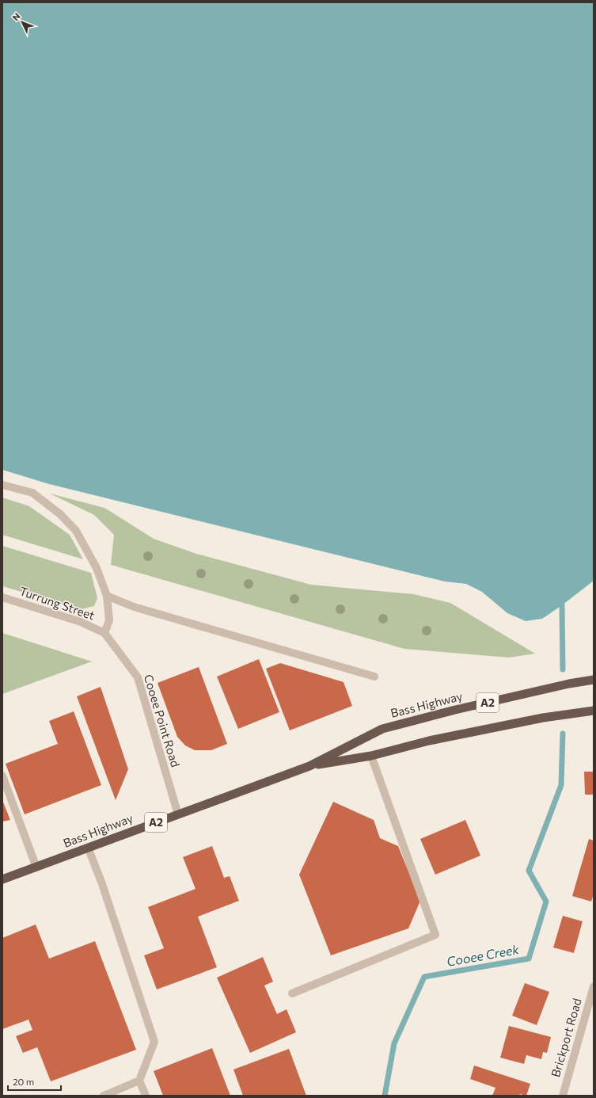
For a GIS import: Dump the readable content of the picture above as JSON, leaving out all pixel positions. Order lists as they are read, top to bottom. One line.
{"streets":{"highway":["A2","Bass Highway"],"street":["Turrung Street","Cooee Point Road","Brickport Road"]},"crossings":[["Turrung Street","Cooee Point Road"],["Bass Highway","Cooee Point Road"]],"water":["Cooee Creek"],"scale_bar":"20 m","north":"top left"}
